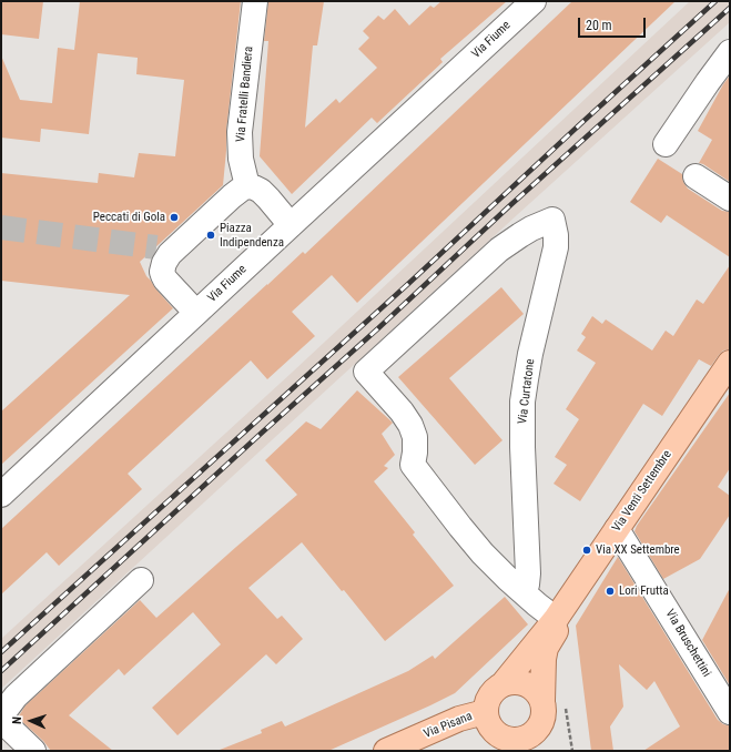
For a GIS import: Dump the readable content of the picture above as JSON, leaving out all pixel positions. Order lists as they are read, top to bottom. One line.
{"streets":{"main road":["Via Venti Settembre","Via Pisana"],"street":["Via Fiume","Via Fratelli Bandiera","Via Curtatone","Via Bruschettini"]},"crossings":[["Via Venti Settembre","Via Bruschettini"],["Via Venti Settembre","Via Pisana"]],"places":["Peccati di Gola","Piazza Indipendenza","Via XX Settembre","Lori Frutta"],"scale_bar":"20 m","north":"left"}
